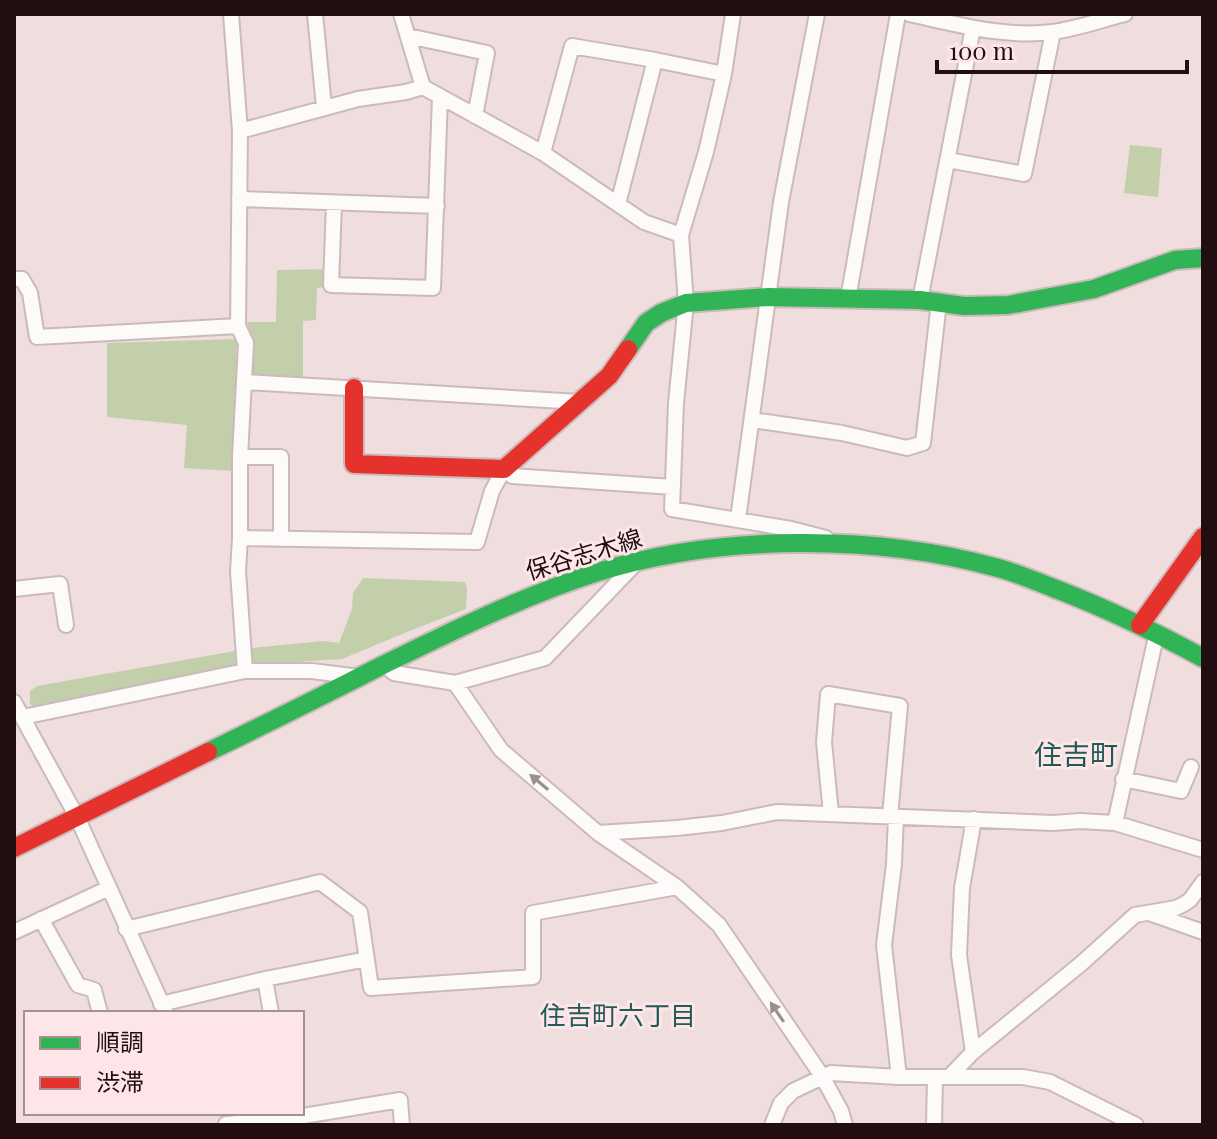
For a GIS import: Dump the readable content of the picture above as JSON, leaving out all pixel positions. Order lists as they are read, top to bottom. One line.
{"streets":{"main road":["保谷志木線"]},"districts":["住吉町","住吉町六丁目"],"legend":["順調","渋滞"],"scale_bar":"100 m"}
